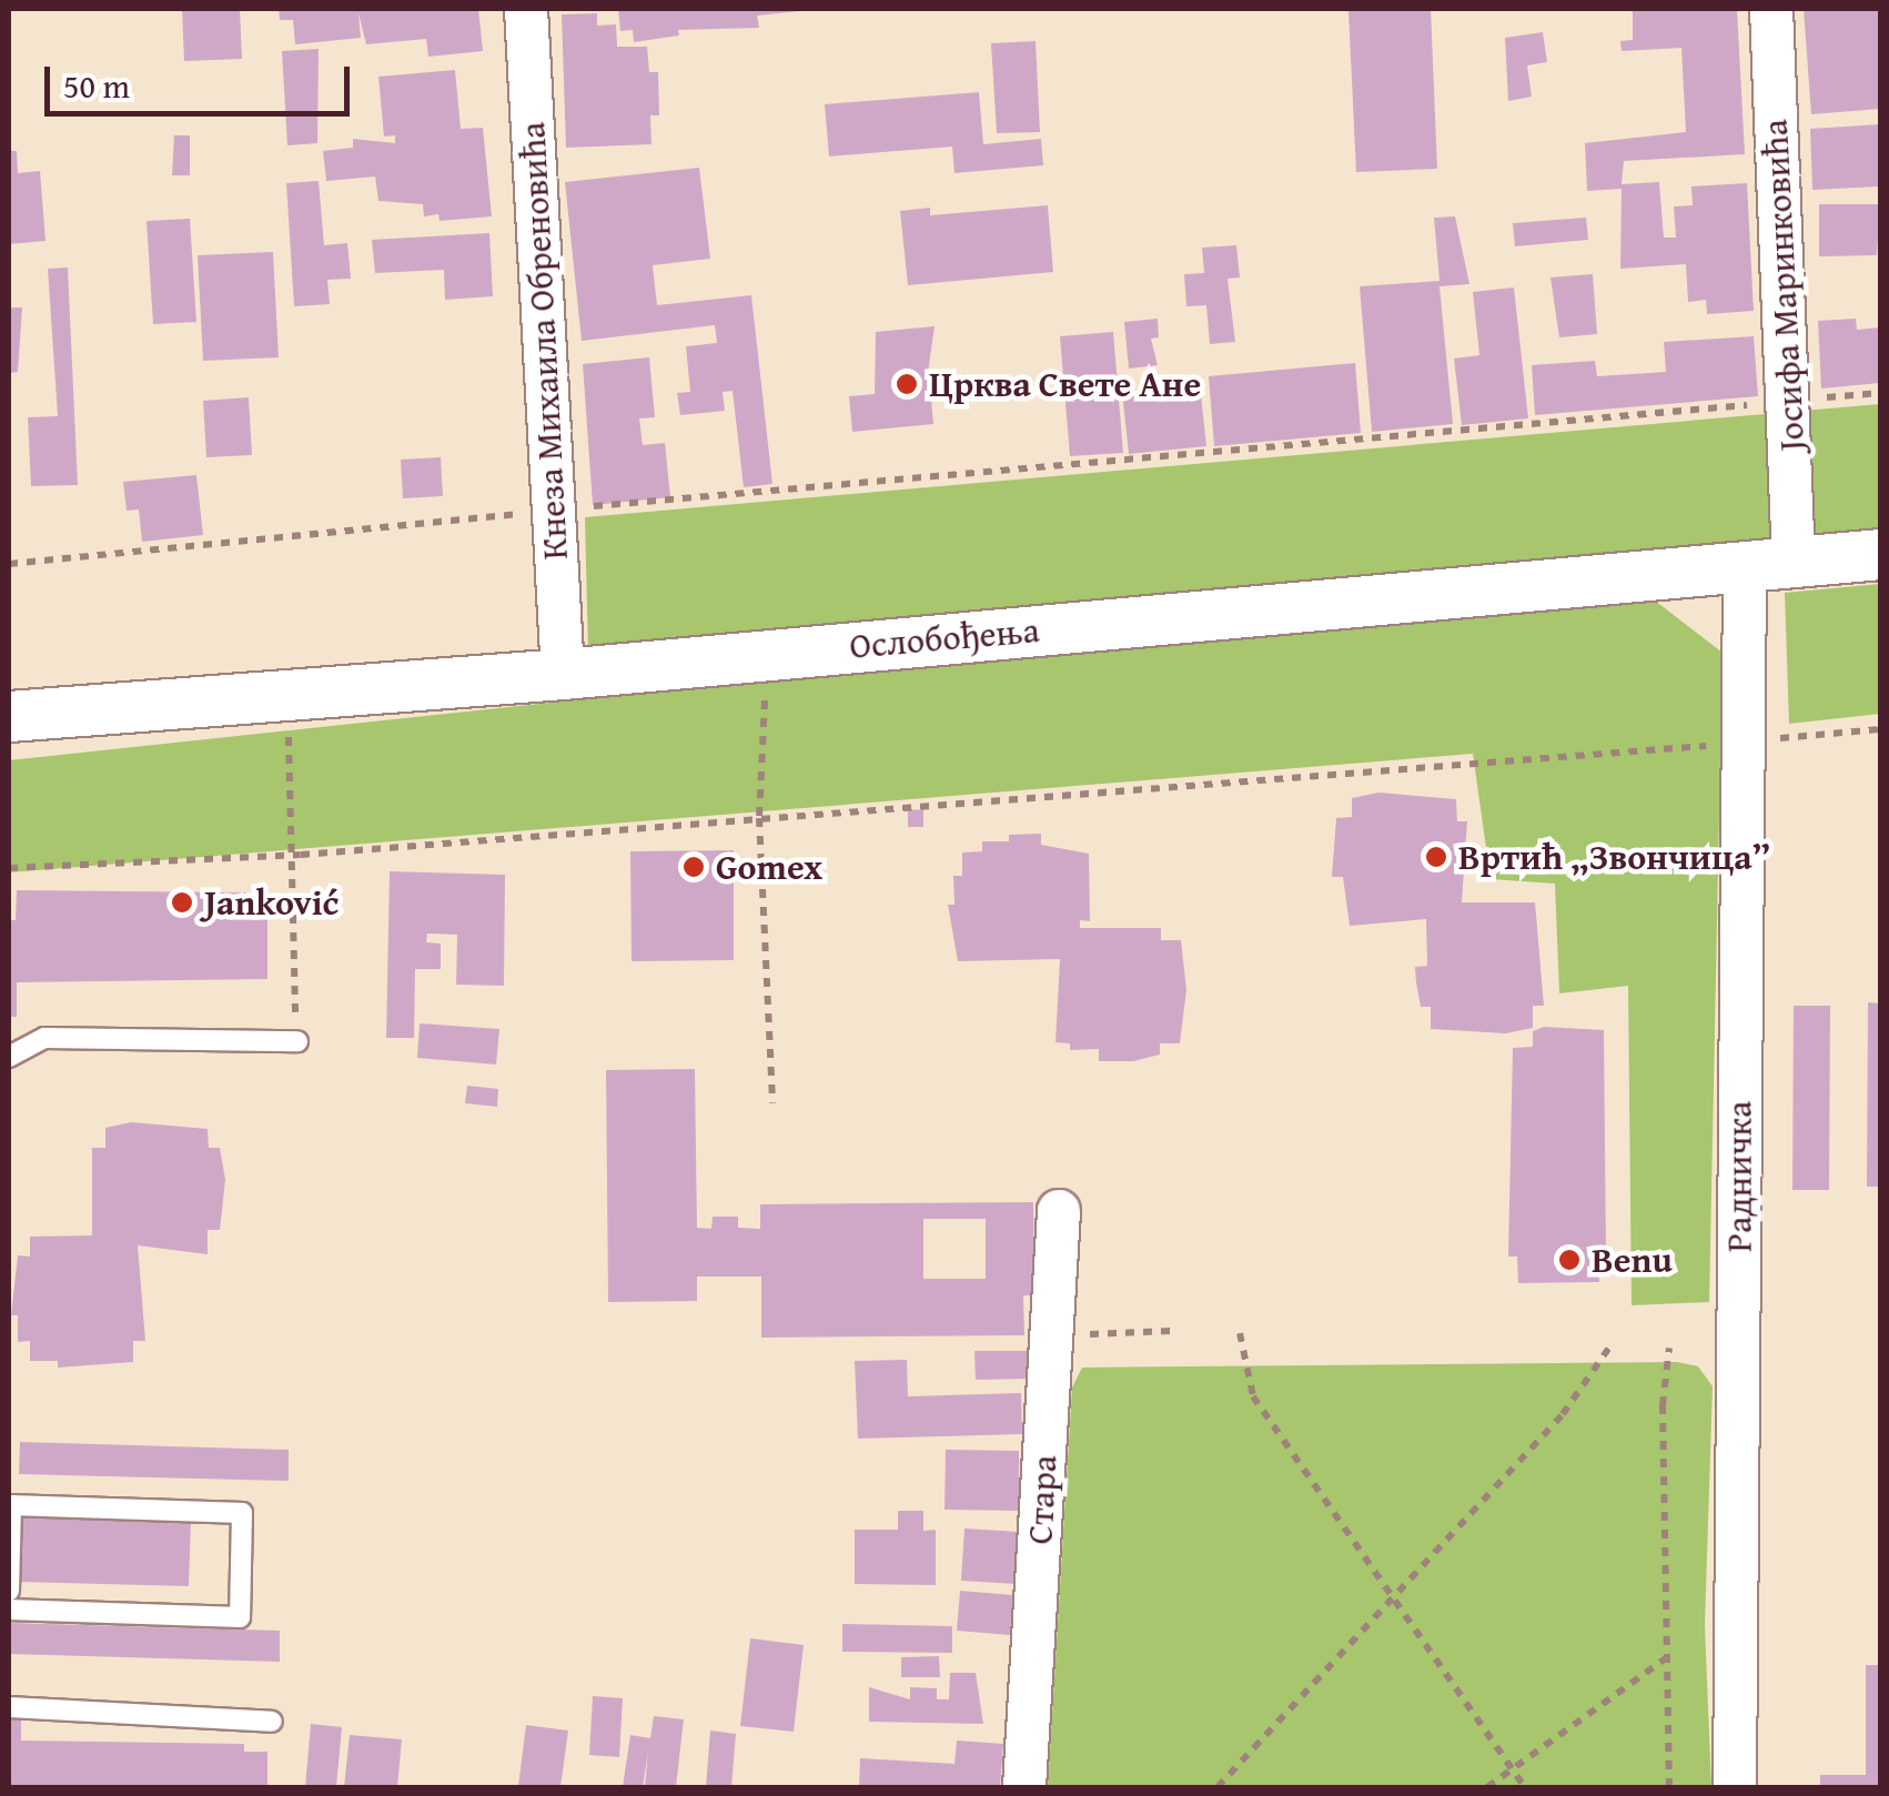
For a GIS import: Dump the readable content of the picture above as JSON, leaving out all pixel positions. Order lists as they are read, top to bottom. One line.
{"streets":{"street":["Јосифа Маринковића","Кнеза Михаила Обреновића","Ослобођења","Радничка","Стара"]},"crossings":[["Јосифа Маринковића","Ослобођења"],["Кнеза Михаила Обреновића","Ослобођења"],["Ослобођења","Радничка"]],"places":["Црква Свете Ане","Вртић „Звончица”","Gomex","Janković","Benu"],"scale_bar":"50 m"}
